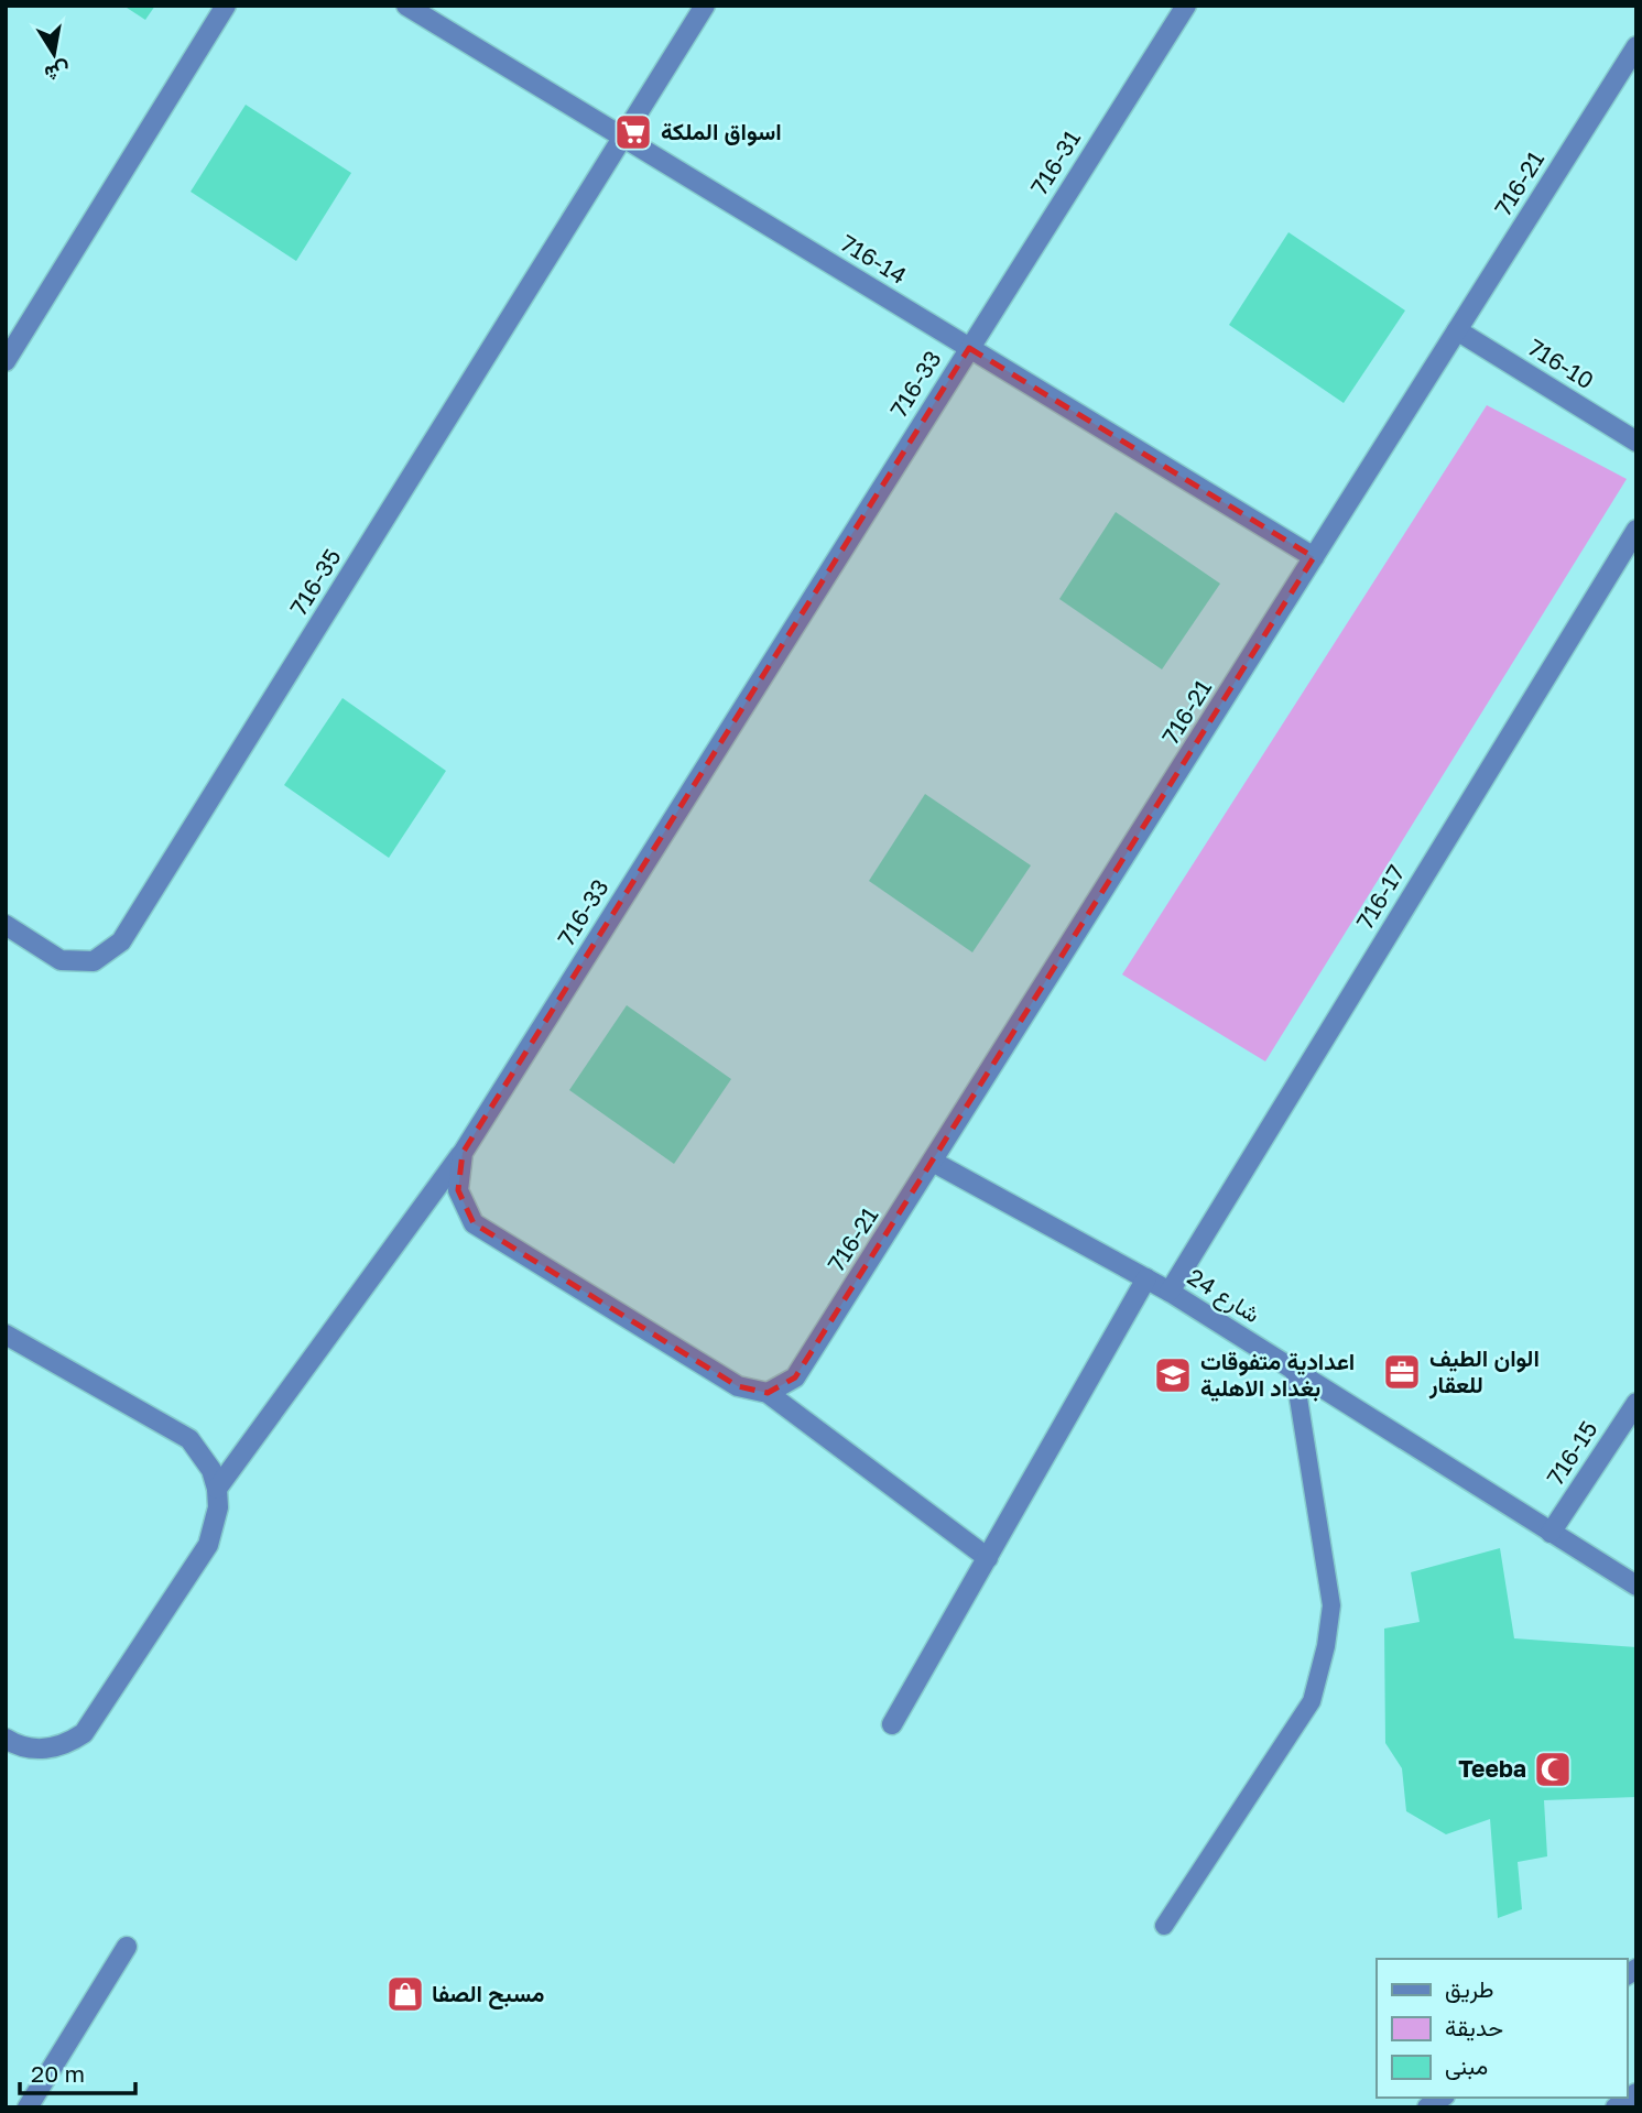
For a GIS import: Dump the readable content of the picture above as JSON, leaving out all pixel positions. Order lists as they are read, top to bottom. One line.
{"streets":{"street":["716-31","716-21","716-14","716-10","716-33","716-35","716-17","شارع 24","716-15"]},"crossings":[["716-31","716-14"],["716-31","716-33"],["716-21","716-14"],["716-21","716-10"],["716-21","716-33"],["716-21","شارع 24"],["716-14","716-33"],["716-14","716-35"],["716-17","شارع 24"],["شارع 24","716-15"]],"places":{"supermarket":["اسواق الملكة"],"office":["الوان الطيف للعقار"],"school or university":["اعدادية متفوقات بغداد الاهلية"],"mosque":["Teeba"],"shop":["مسبح الصفا"]},"legend":["طريق","حديقة","مبنى"],"scale_bar":"20 m","north":"bottom"}
